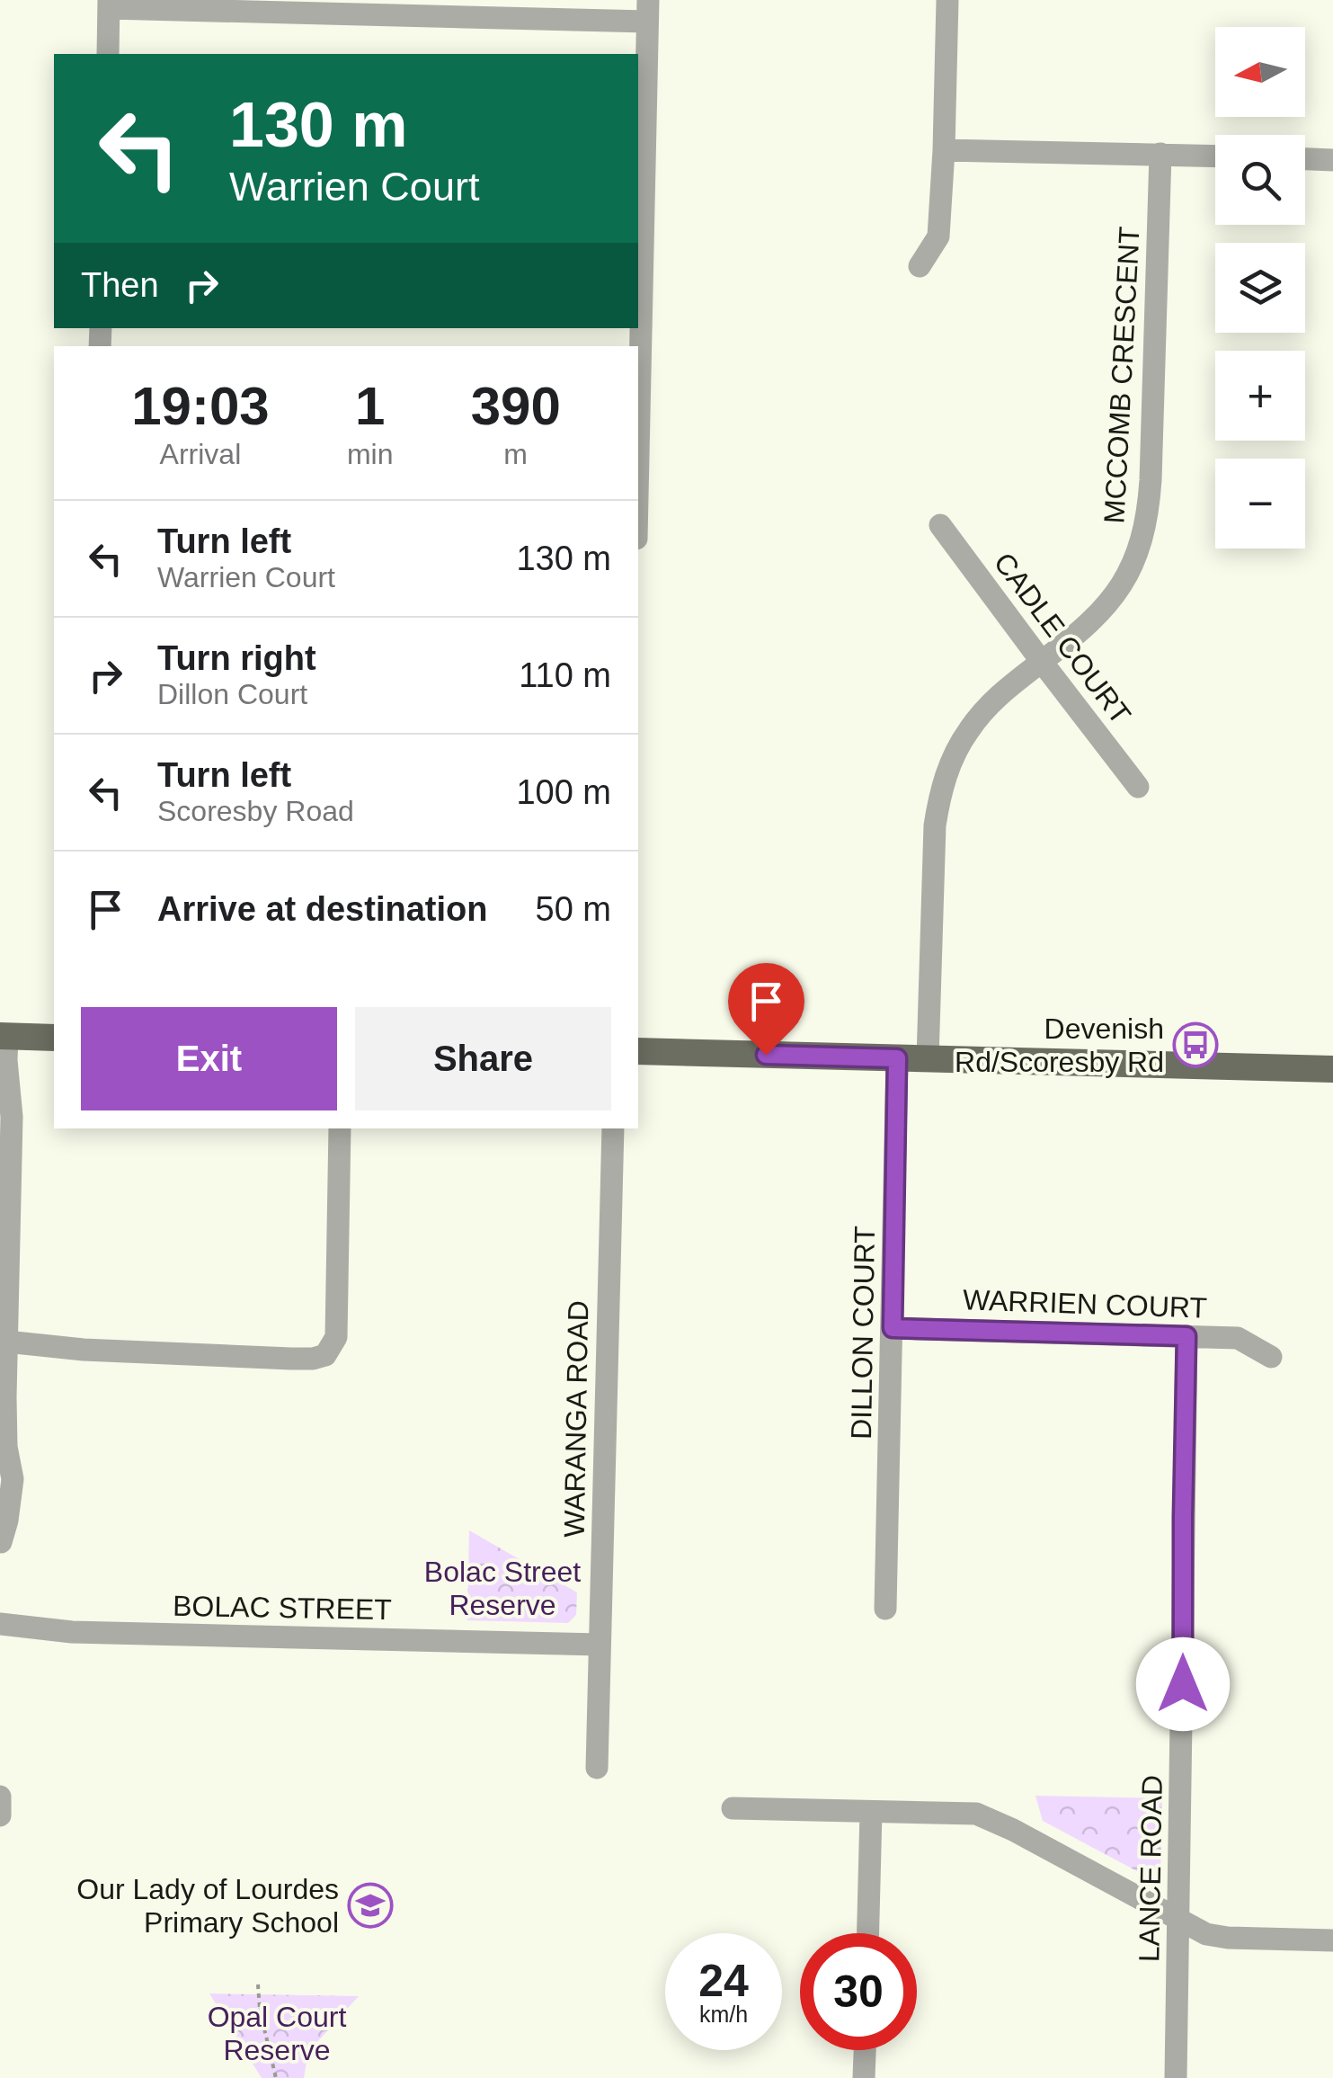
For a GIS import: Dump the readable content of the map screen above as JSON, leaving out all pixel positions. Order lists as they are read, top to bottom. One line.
{"streets":{"street":["MCCOMB CRESCENT","CADLE COURT","WARRIEN COURT","DILLON COURT","WARANGA ROAD","BOLAC STREET","LANCE ROAD"]},"crossings":[["MCCOMB CRESCENT","CADLE COURT"],["WARRIEN COURT","DILLON COURT"],["WARRIEN COURT","LANCE ROAD"],["WARANGA ROAD","BOLAC STREET"]],"parks":["Bolac Street Reserve","Opal Court Reserve"],"places":{"bus stop":["Devenish Rd/Scoresby Rd"],"school or university":["Our Lady of Lourdes Primary School"]},"north":"left","page":{"map_buttons":["+","−"],"turn":["130 m","Warrien Court"],"then":"Then","eta":["19:03","Arrival","1","min","390","m"],"list":[{"name":"Turn left","note":"Warrien Court","value":"130 m"},{"name":"Turn right","note":"Dillon Court","value":"110 m"},{"name":"Turn left","note":"Scoresby Road","value":"100 m"},{"name":"Arrive at destination","value":"50 m"}],"buttons":["Exit","Share"],"speed":"24 km/h","limit":"30"}}
